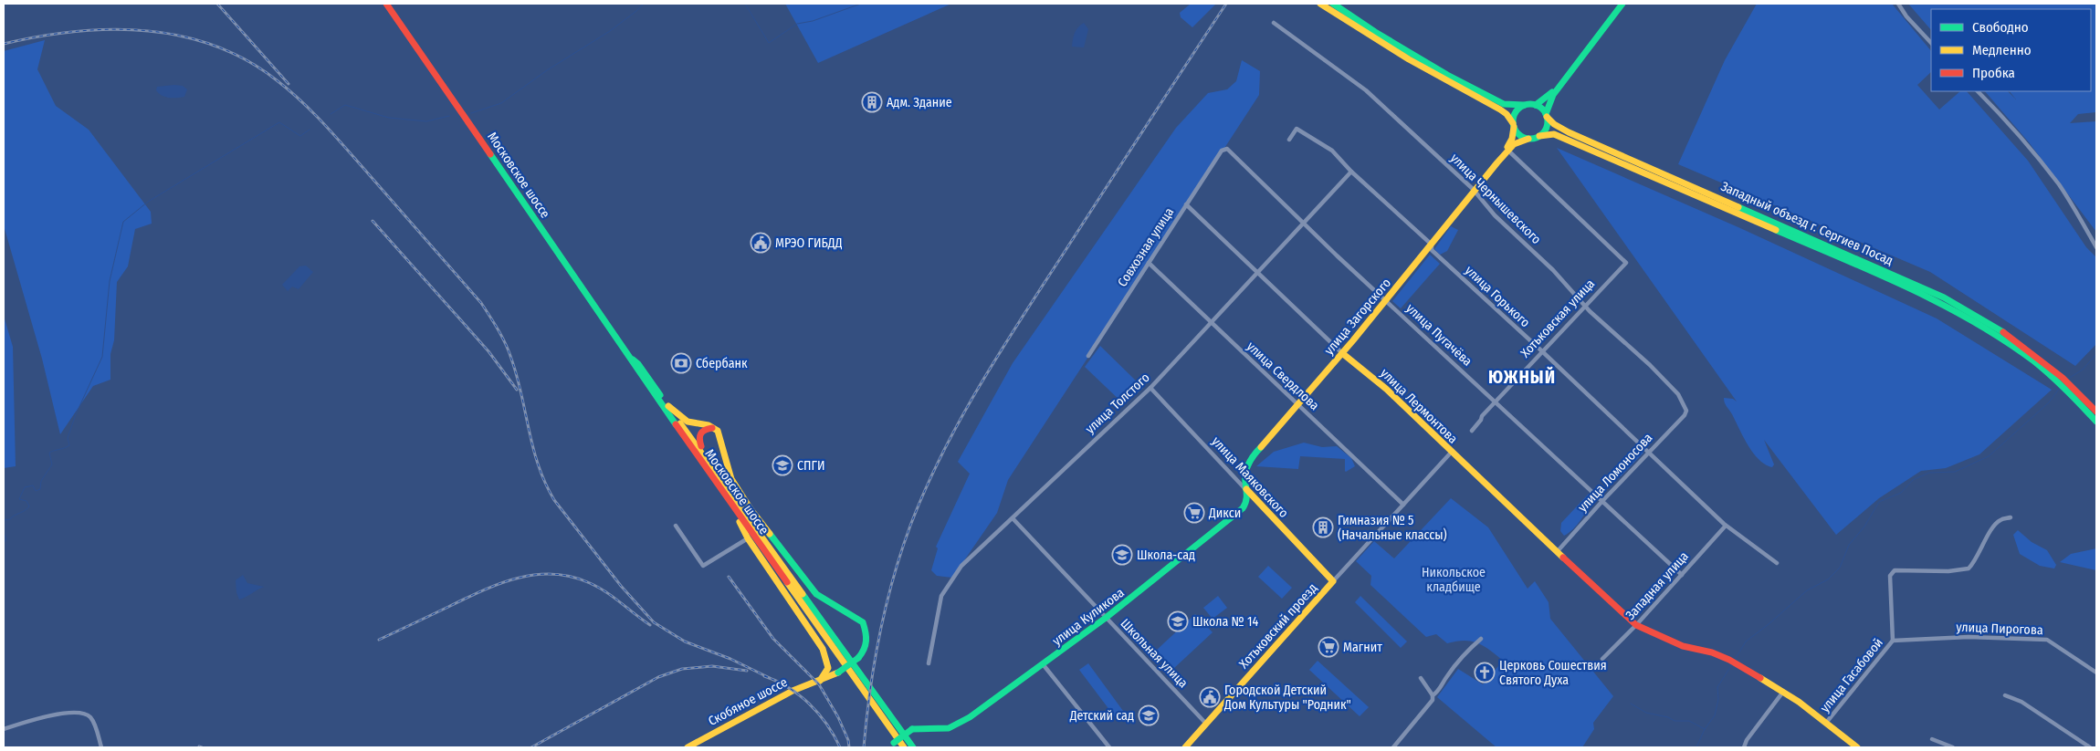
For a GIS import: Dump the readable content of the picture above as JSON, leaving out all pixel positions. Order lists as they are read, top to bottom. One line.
{"streets":{"main road":["Московское шоссе","Западный объезд г. Сергиев Посад","улица Загорского","улица Лермонтова","улица Маяковского","улица Куликова","Хотьковский проезд","Скобяное шоссе"],"street":["улица Чернышевского","Совхозная улица","улица Горького","Хотьковская улица","улица Пугачёва","улица Свердлова","улица Толстого","улица Ломоносова","Западная улица","улица Пирогова","Школьная улица","улица Гасабовой"]},"crossings":[["Московское шоссе","Скобяное шоссе"],["улица Чернышевского","улица Загорского"],["улица Чернышевского","Хотьковская улица"],["улица Чернышевского","улица Ломоносова"],["Совхозная улица","улица Пугачёва"],["Совхозная улица","улица Свердлова"],["Совхозная улица","улица Лермонтова"],["улица Горького","улица Загорского"],["улица Горького","Хотьковская улица"],["улица Горького","улица Толстого"],["улица Горького","улица Ломоносова"],["улица Горького","Западная улица"],["улица Загорского","улица Пугачёва"],["улица Загорского","улица Свердлова"],["улица Загорского","улица Лермонтова"],["улица Загорского","улица Маяковского"],["улица Загорского","улица Куликова"],["Хотьковская улица","улица Пугачёва"],["улица Пугачёва","улица Толстого"],["улица Пугачёва","улица Ломоносова"],["улица Пугачёва","Западная улица"],["улица Свердлова","улица Толстого"],["улица Толстого","улица Лермонтова"],["улица Толстого","улица Маяковского"],["улица Толстого","Школьная улица"],["улица Лермонтова","улица Ломоносова"],["улица Лермонтова","Западная улица"],["улица Лермонтова","улица Гасабовой"],["улица Маяковского","улица Куликова"],["улица Маяковского","Хотьковский проезд"],["улица Куликова","Школьная улица"],["Хотьковский проезд","Школьная улица"],["улица Пирогова","улица Гасабовой"]],"districts":["ЮЖНЫЙ"],"parks":["Никольское кладбище"],"places":{"building":["Адм. Здание","Гимназия № 5 (Начальные классы)"],"public building":["МРЭО ГИБДД","Городской Детский Дом Культуры \"Родник\""],"bank":["Сбербанк"],"school or university":["СПГИ","Школа-сад","Школа № 14","Детский сад"],"supermarket":["Дикси","Магнит"],"church":["Церковь Сошествия Святого Духа"]},"legend":["Свободно","Медленно","Пробка"]}
